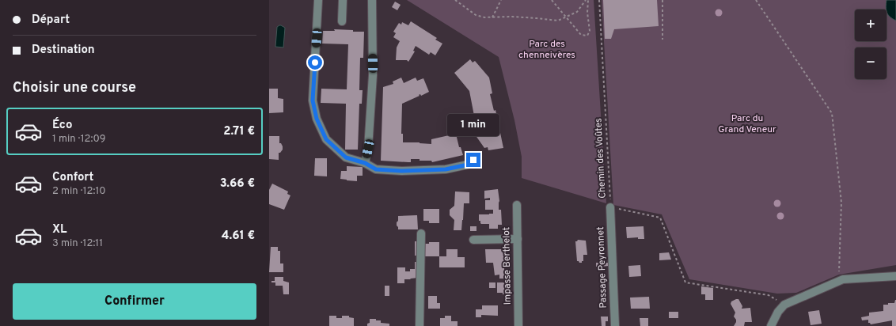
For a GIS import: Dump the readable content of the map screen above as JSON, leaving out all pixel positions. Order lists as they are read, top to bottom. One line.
{"streets":{"street":["Impasse Berthelot","Passage Peyronnet"],"path":["Chemin des Voûtes"]},"crossings":[["Chemin des Voûtes","Passage Peyronnet"]],"parks":["Parc des chenneivères","Parc du Grand Veneur"],"page":{"banner":["Départ","Destination"],"map_buttons":["+","−"],"heading":"Choisir une course","list":[{"name":"Éco","note":"1 min · 12:09","value":"2.71 €"},{"name":"Confort","note":"2 min · 12:10","value":"3.66 €"},{"name":"XL","note":"3 min · 12:11","value":"4.61 €"}],"bubble":"1 min","buttons":"Confirmer"}}
